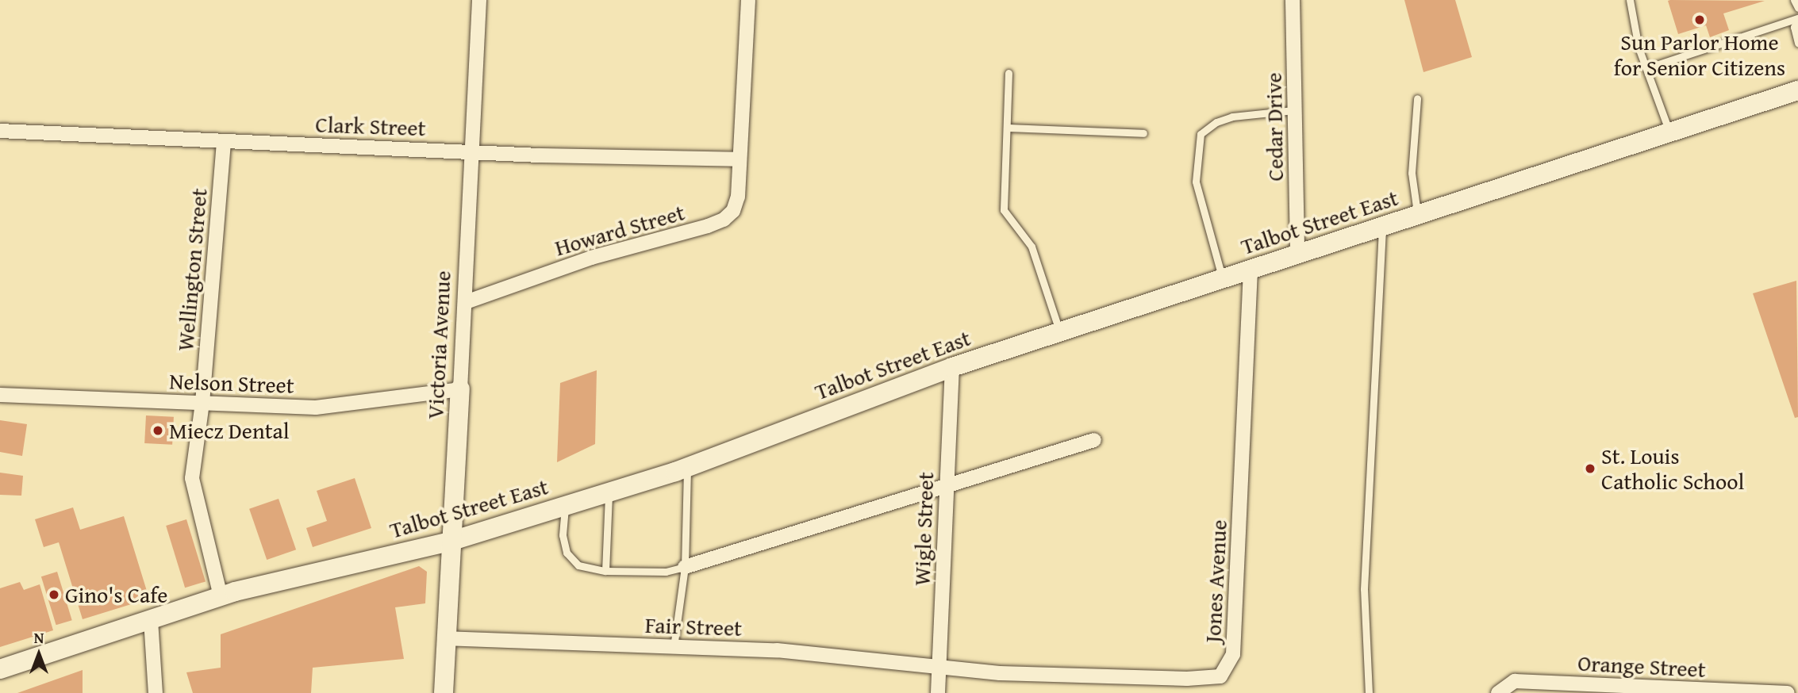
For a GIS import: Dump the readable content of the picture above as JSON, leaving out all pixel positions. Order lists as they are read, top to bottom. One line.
{"streets":{"main road":["Talbot Street East","Victoria Avenue"],"street":["Clark Street","Cedar Drive","Howard Street","Wellington Street","Nelson Street","Wigle Street","Jones Avenue","Fair Street","Orange Street"]},"crossings":[["Clark Street","Howard Street"],["Clark Street","Wellington Street"],["Clark Street","Victoria Avenue"],["Cedar Drive","Talbot Street East"],["Talbot Street East","Wellington Street"],["Talbot Street East","Victoria Avenue"],["Talbot Street East","Wigle Street"],["Talbot Street East","Jones Avenue"],["Howard Street","Victoria Avenue"],["Wellington Street","Nelson Street"],["Victoria Avenue","Nelson Street"],["Victoria Avenue","Fair Street"],["Wigle Street","Jones Avenue"],["Wigle Street","Fair Street"],["Jones Avenue","Fair Street"]],"places":["Sun Parlor Home for Senior Citizens","Miecz Dental","St. Louis Catholic School","Gino's Cafe"],"north":"top"}
